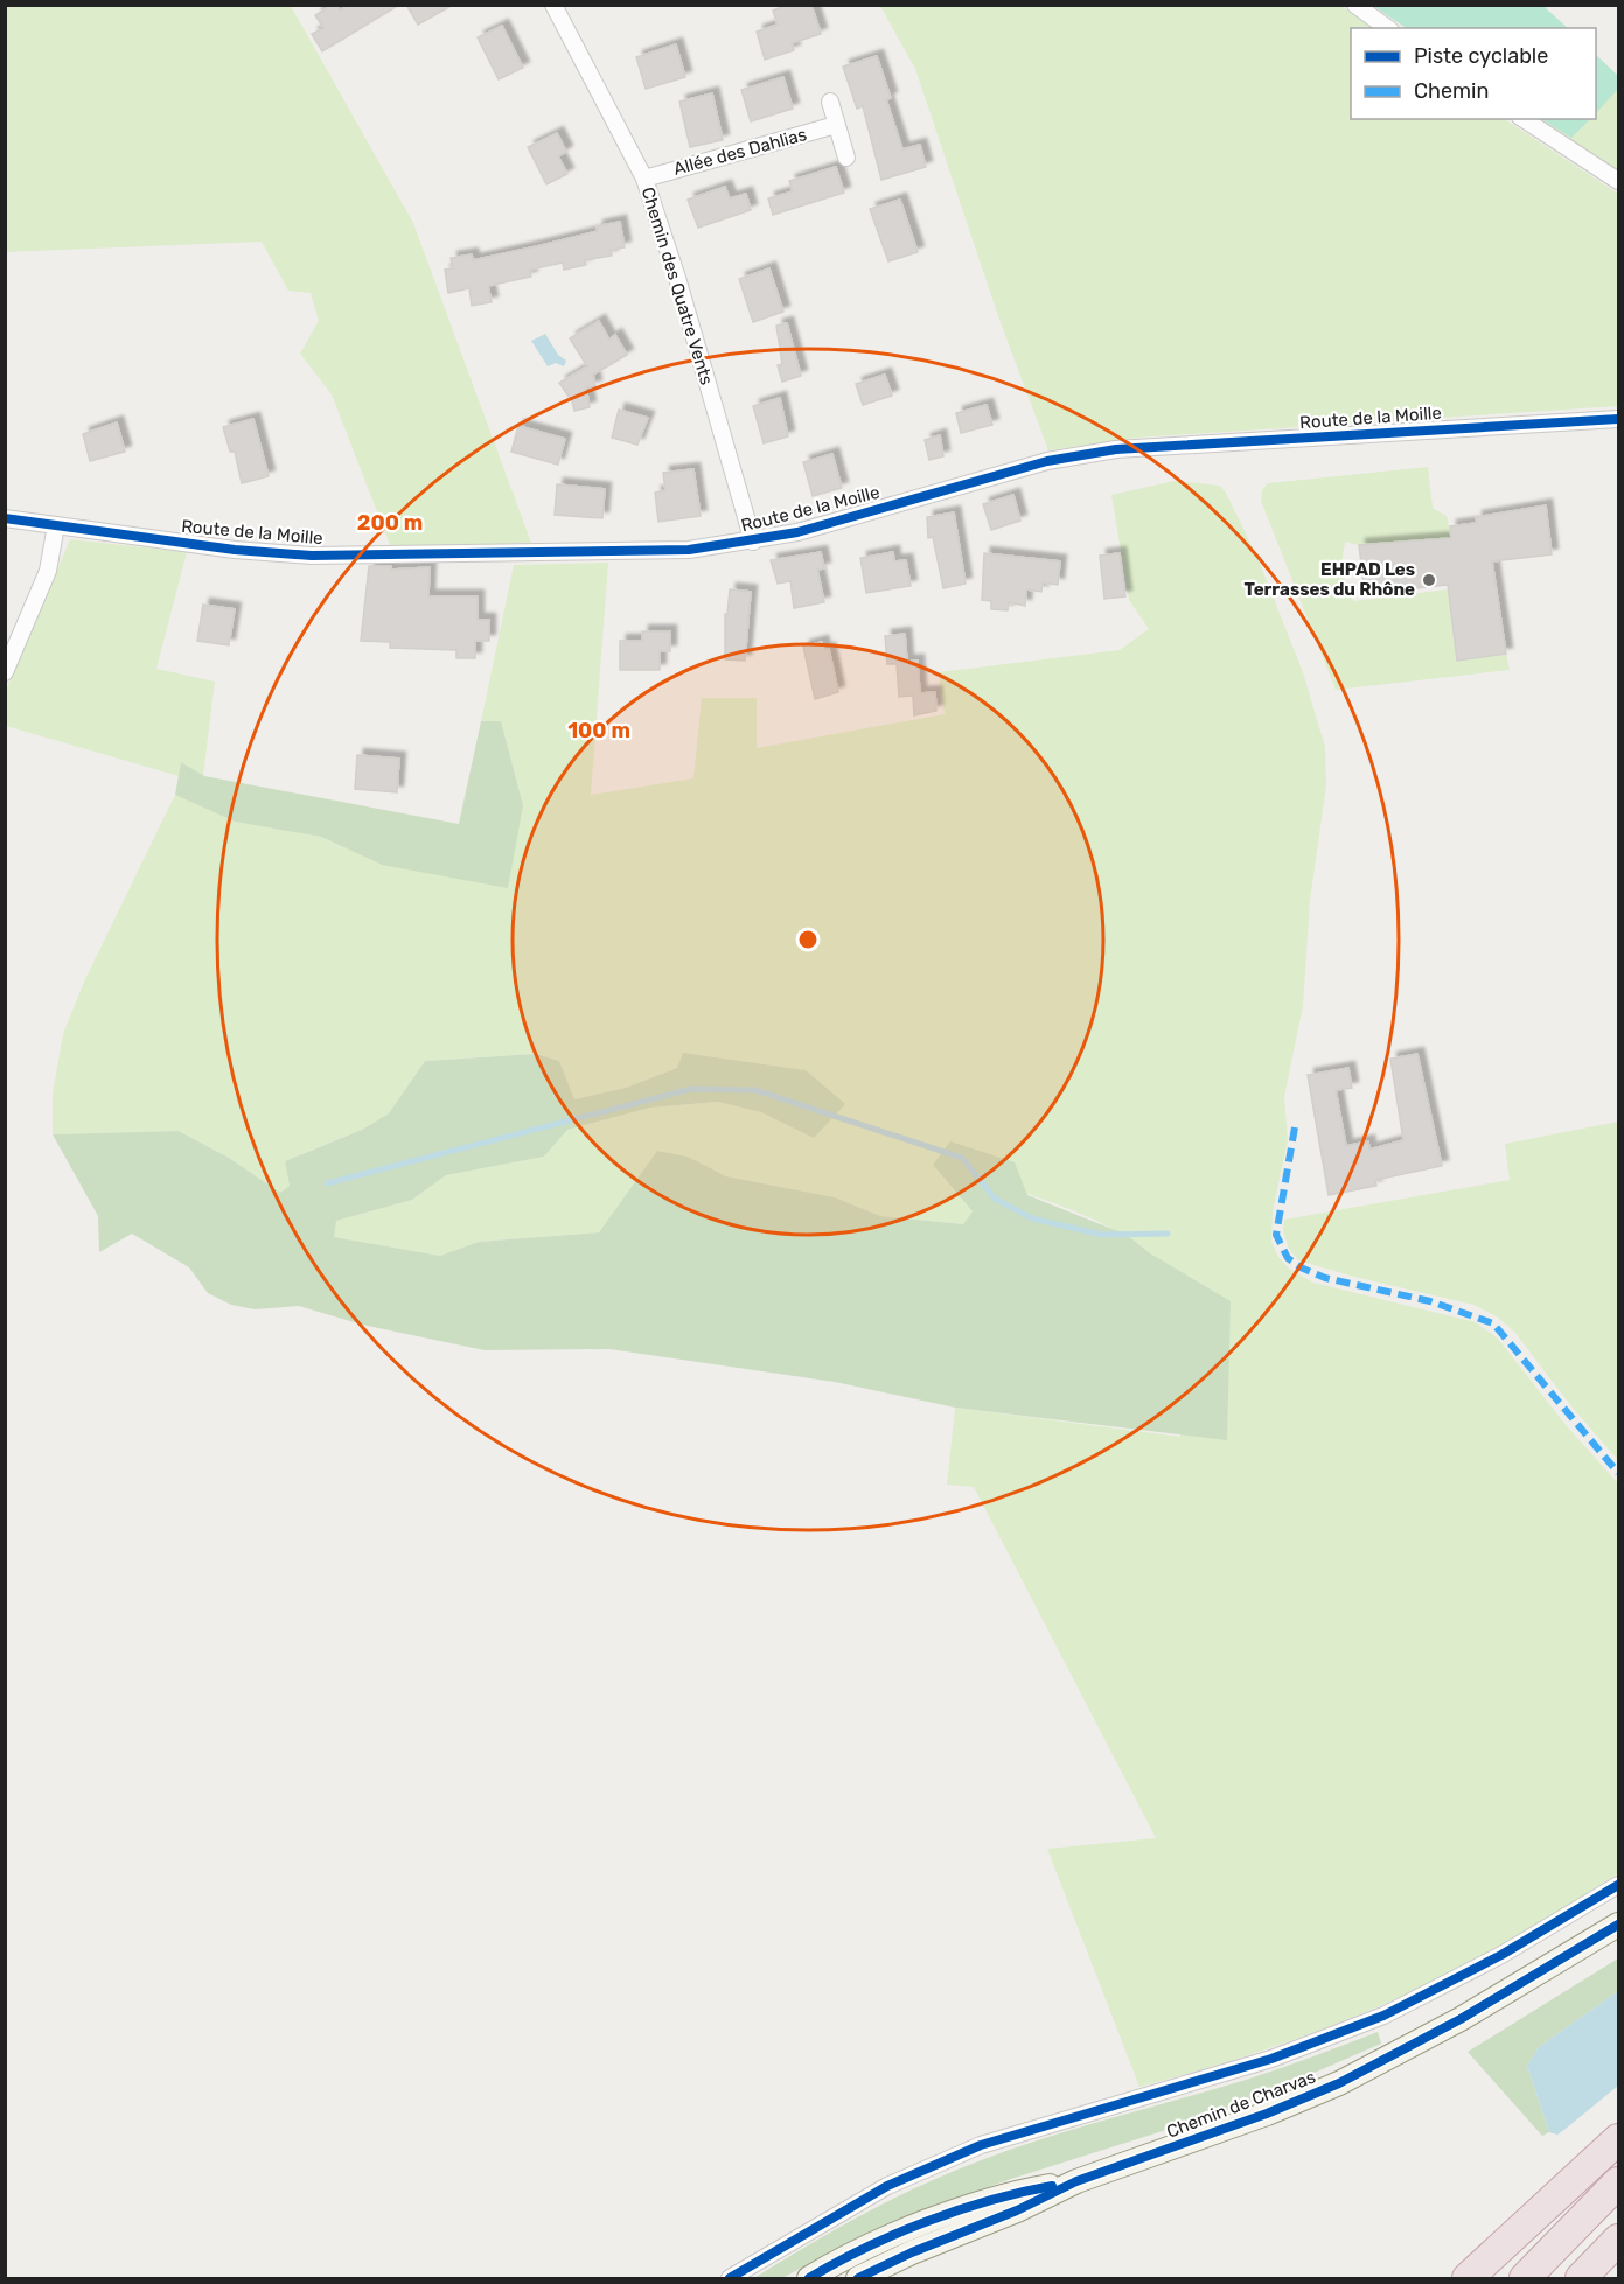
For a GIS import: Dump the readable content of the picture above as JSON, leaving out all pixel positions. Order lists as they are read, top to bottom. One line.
{"streets":{"street":["Allée des Dahlias","Chemin des Quatre Vents","Route de la Moille","Chemin de Charvas"]},"crossings":[["Allée des Dahlias","Chemin des Quatre Vents"],["Chemin des Quatre Vents","Route de la Moille"]],"places":["EHPAD Les Terrasses du Rhône"],"legend":["Piste cyclable","Chemin"],"rings":["200 m","100 m"]}
